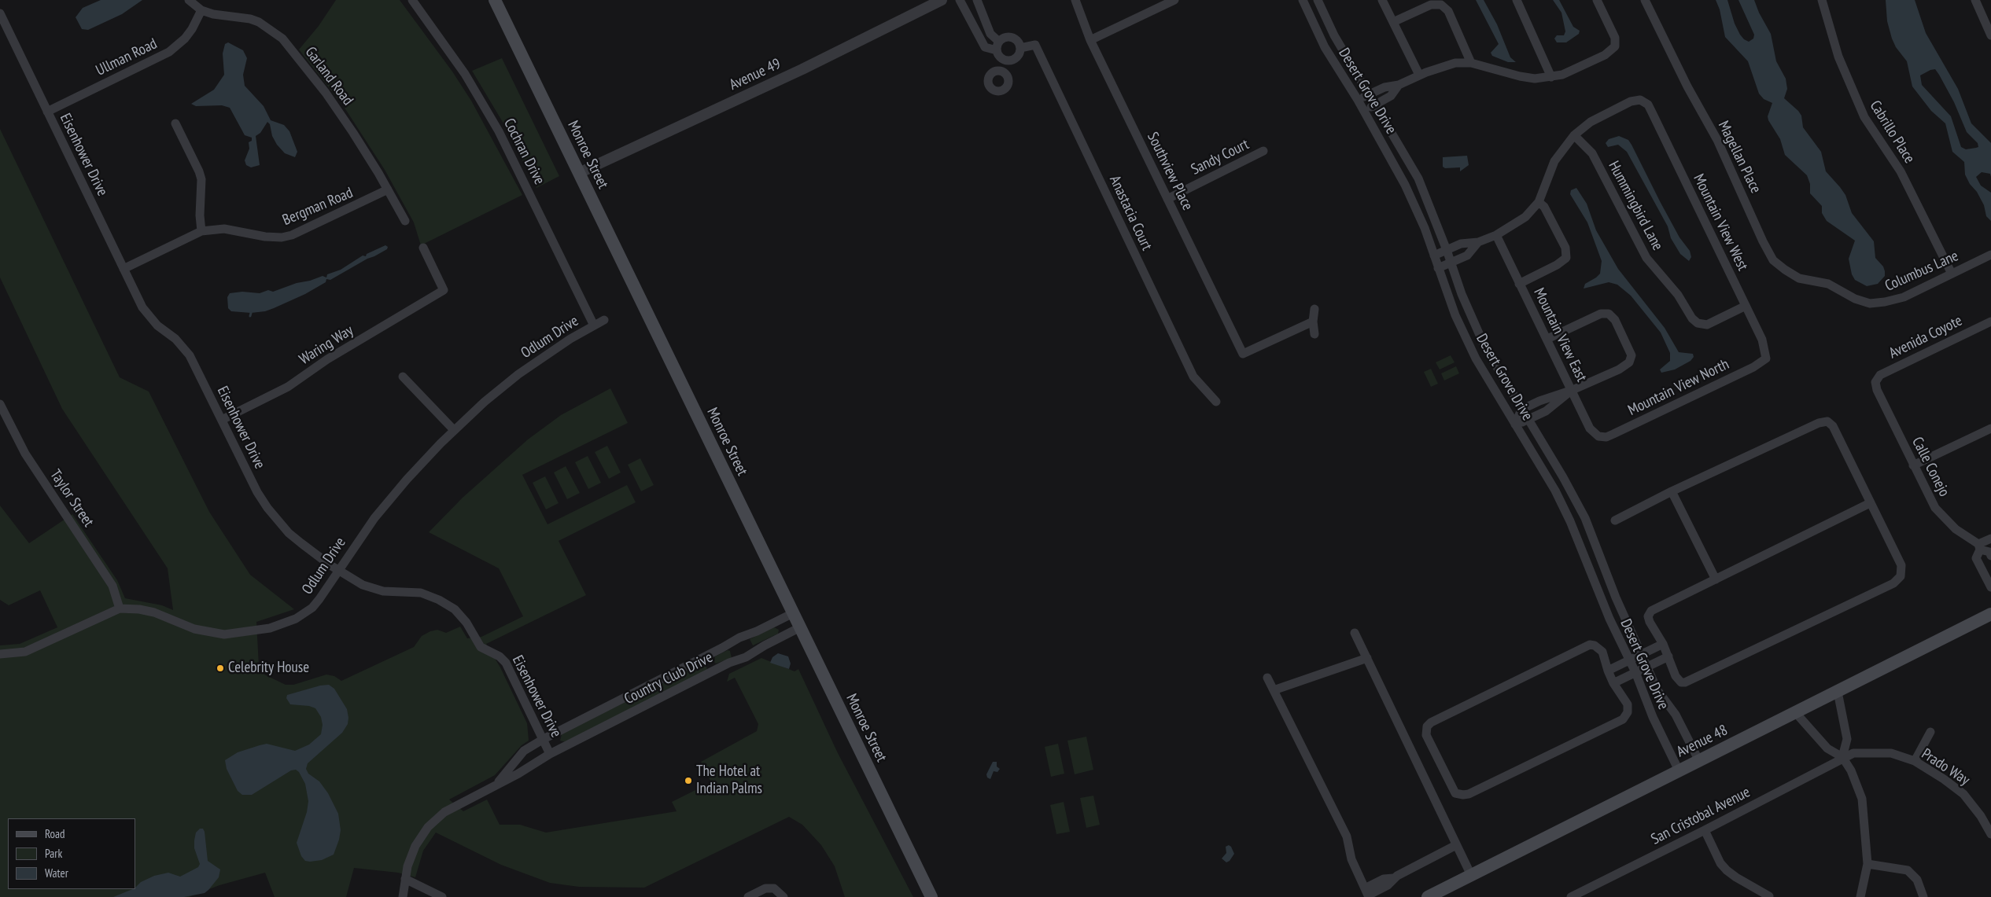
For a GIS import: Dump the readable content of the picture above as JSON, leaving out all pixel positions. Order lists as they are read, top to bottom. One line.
{"streets":{"main road":["Monroe Street","Avenue 48"],"street":["Ullman Road","Avenue 49","Garland Road","Desert Grove Drive","Cabrillo Place","Cochran Drive","Eisenhower Drive","Sandy Court","Magellan Place","Southview Place","Hummingbird Lane","Bergman Road","Anastacia Court","Mountain View West","Columbus Lane","Mountain View East","Odlum Drive","Avenida Coyote","Waring Way","Mountain View North","Calle Conejo","Taylor Street","Country Club Drive","Prado Way","San Cristobal Avenue"]},"crossings":[["Ullman Road","Garland Road"],["Ullman Road","Eisenhower Drive"],["Avenue 49","Monroe Street"],["Garland Road","Bergman Road"],["Desert Grove Drive","Avenue 48"],["Cabrillo Place","Columbus Lane"],["Cochran Drive","Odlum Drive"],["Eisenhower Drive","Bergman Road"],["Eisenhower Drive","Odlum Drive"],["Eisenhower Drive","Waring Way"],["Eisenhower Drive","Country Club Drive"],["Monroe Street","Country Club Drive"],["Sandy Court","Southview Place"],["Magellan Place","Columbus Lane"],["Hummingbird Lane","Mountain View West"],["Mountain View West","Mountain View North"],["Mountain View East","Mountain View North"],["Odlum Drive","Taylor Street"],["Avenida Coyote","Calle Conejo"],["Prado Way","San Cristobal Avenue"]],"places":["Celebrity House","The Hotel at Indian Palms"],"legend":["Road","Park","Water"]}
